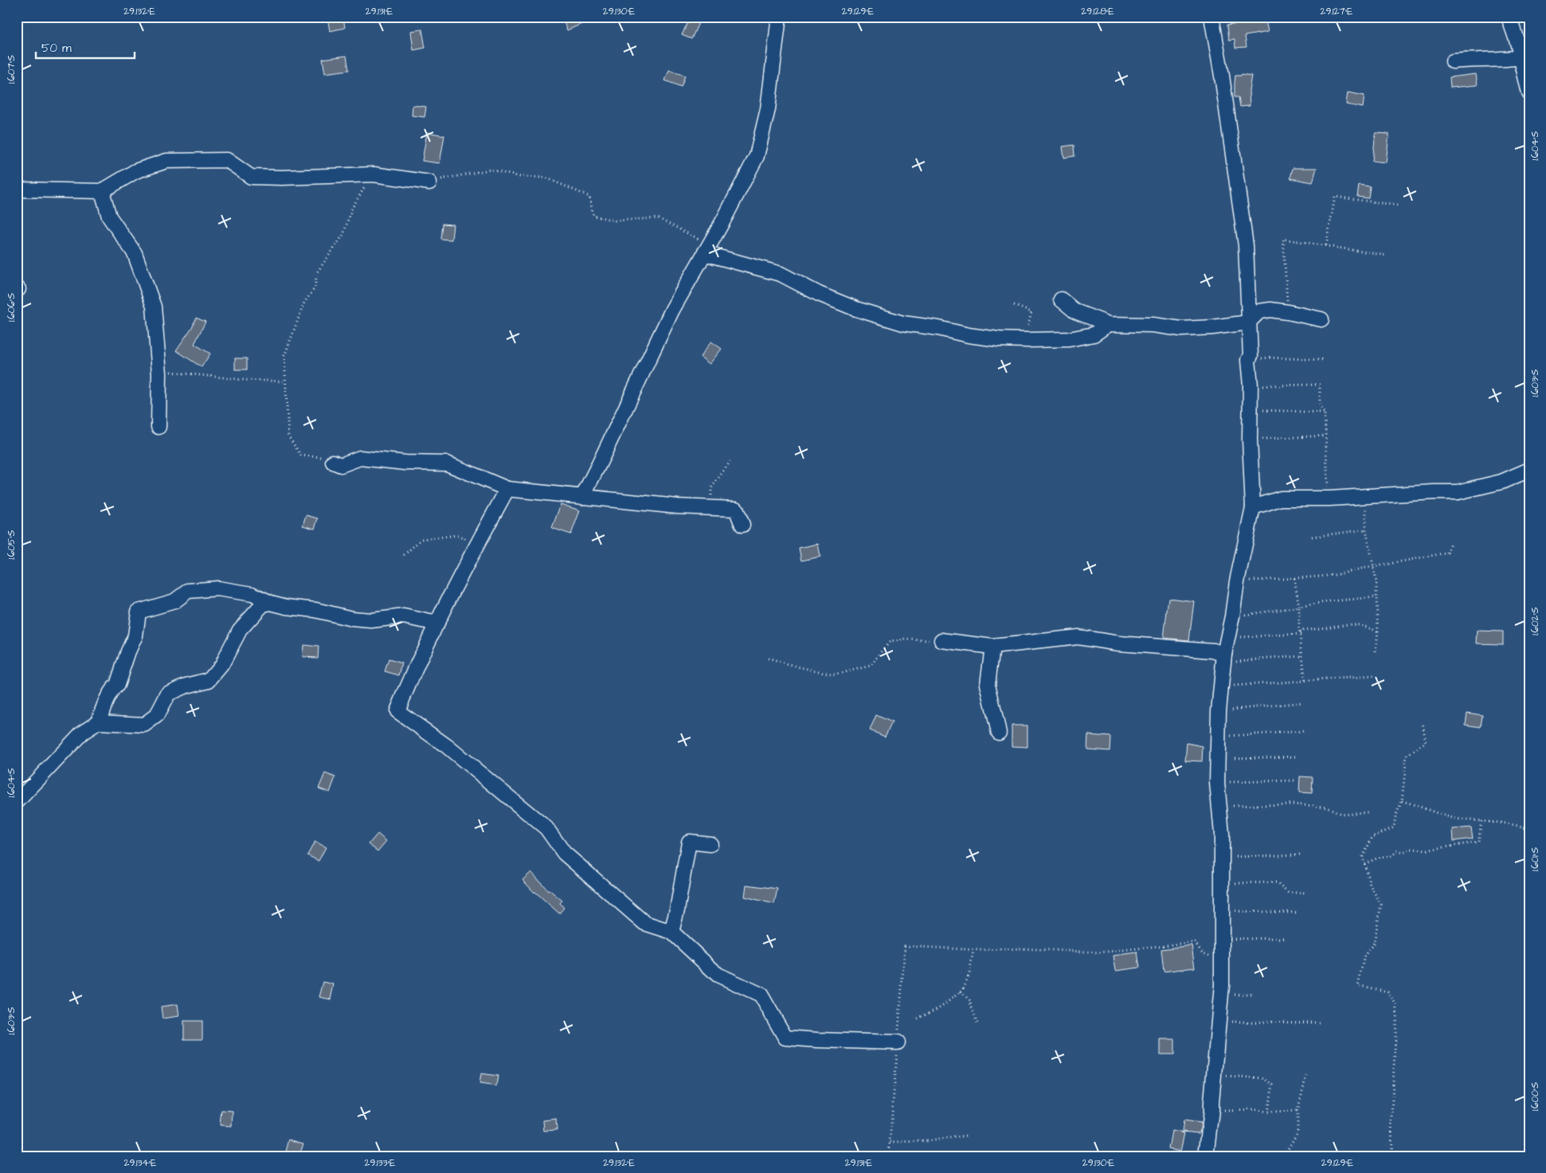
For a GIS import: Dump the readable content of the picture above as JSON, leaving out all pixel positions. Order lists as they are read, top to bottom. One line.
{"scale_bar":"50 m","coordinates":["29.132°E","29.131°E","29.130°E","29.129°E","29.128°E","29.127°E","1.607°S","1.604°S","1.606°S","1.603°S","1.605°S","1.602°S","1.601°S","1.600°S","29.134°E","29.133°E"]}
